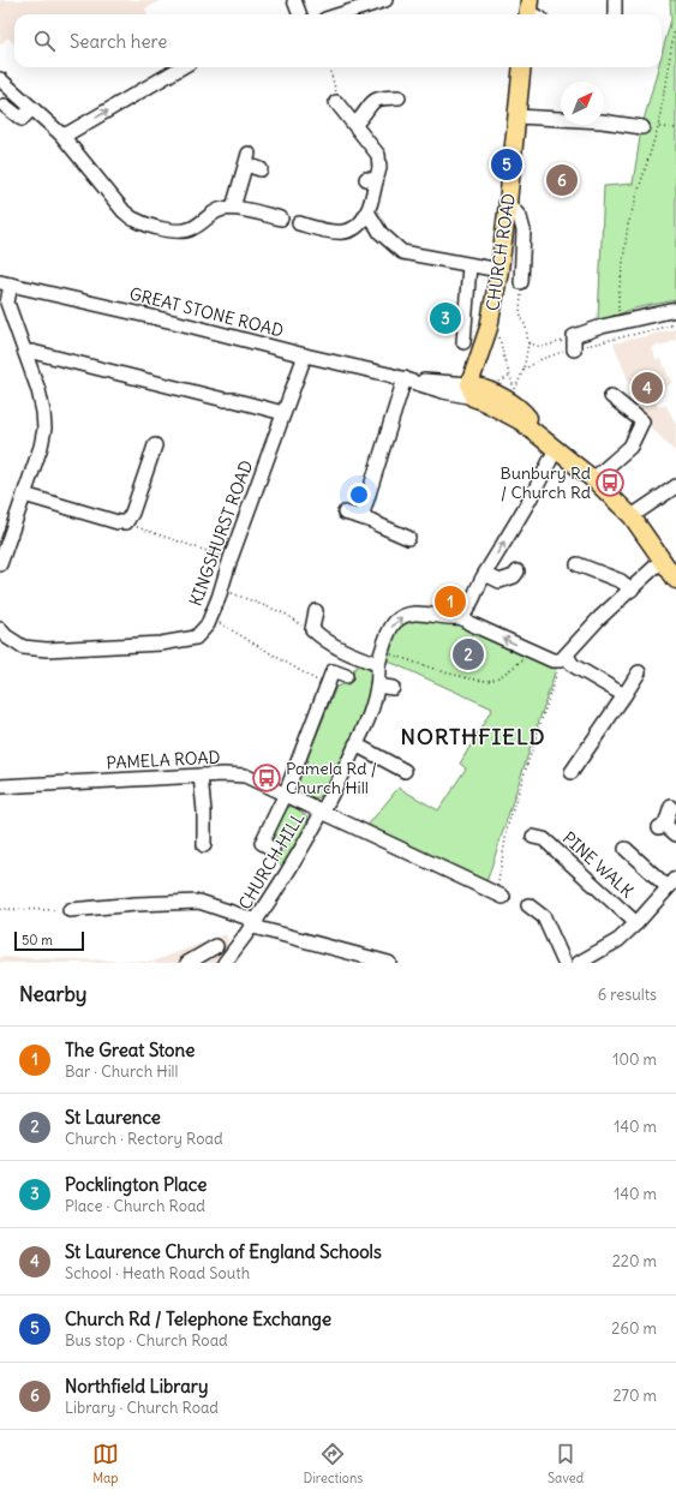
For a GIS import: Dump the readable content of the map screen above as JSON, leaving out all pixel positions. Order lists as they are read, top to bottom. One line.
{"streets":{"main road":["CHURCH ROAD"],"street":["GREAT STONE ROAD","KINGSHURST ROAD","PAMELA ROAD","CHURCH HILL","PINE WALK"]},"crossings":[["CHURCH ROAD","GREAT STONE ROAD"],["GREAT STONE ROAD","KINGSHURST ROAD"],["PAMELA ROAD","CHURCH HILL"]],"districts":["NORTHFIELD"],"places":{"bus stop":["Bunbury Rd / Church Rd","Pamela Rd / Church Hill"]},"scale_bar":"50 m","north":"top right","page":{"search":"Search here","pins":["5","6","3","4","1","2"],"scale":"50 m","heading":["Nearby","6 results"],"list":[{"mark":"1","name":"The Great Stone","note":"Bar · Church Hill","value":"100 m"},{"mark":"2","name":"St Laurence","note":"Church · Rectory Road","value":"140 m"},{"mark":"3","name":"Pocklington Place","note":"Place · Church Road","value":"140 m"},{"mark":"4","name":"St Laurence Church of England Schools","note":"School · Heath Road South","value":"220 m"},{"mark":"5","name":"Church Rd / Telephone Exchange","note":"Bus stop · Church Road","value":"260 m"},{"mark":"6","name":"Northfield Library","note":"Library · Church Road","value":"270 m"}],"nav":["Map","Directions","Saved"]}}
